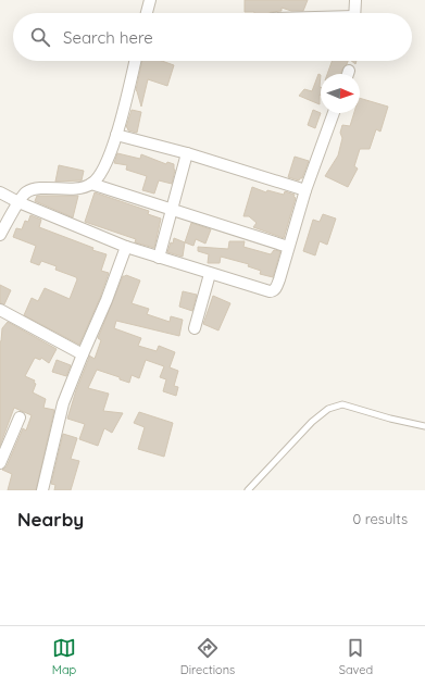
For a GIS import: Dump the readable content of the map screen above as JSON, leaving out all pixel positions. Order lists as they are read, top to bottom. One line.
{"north":"right","page":{"search":"Search here","heading":["Nearby","0 results"],"nav":["Map","Directions","Saved"]}}
